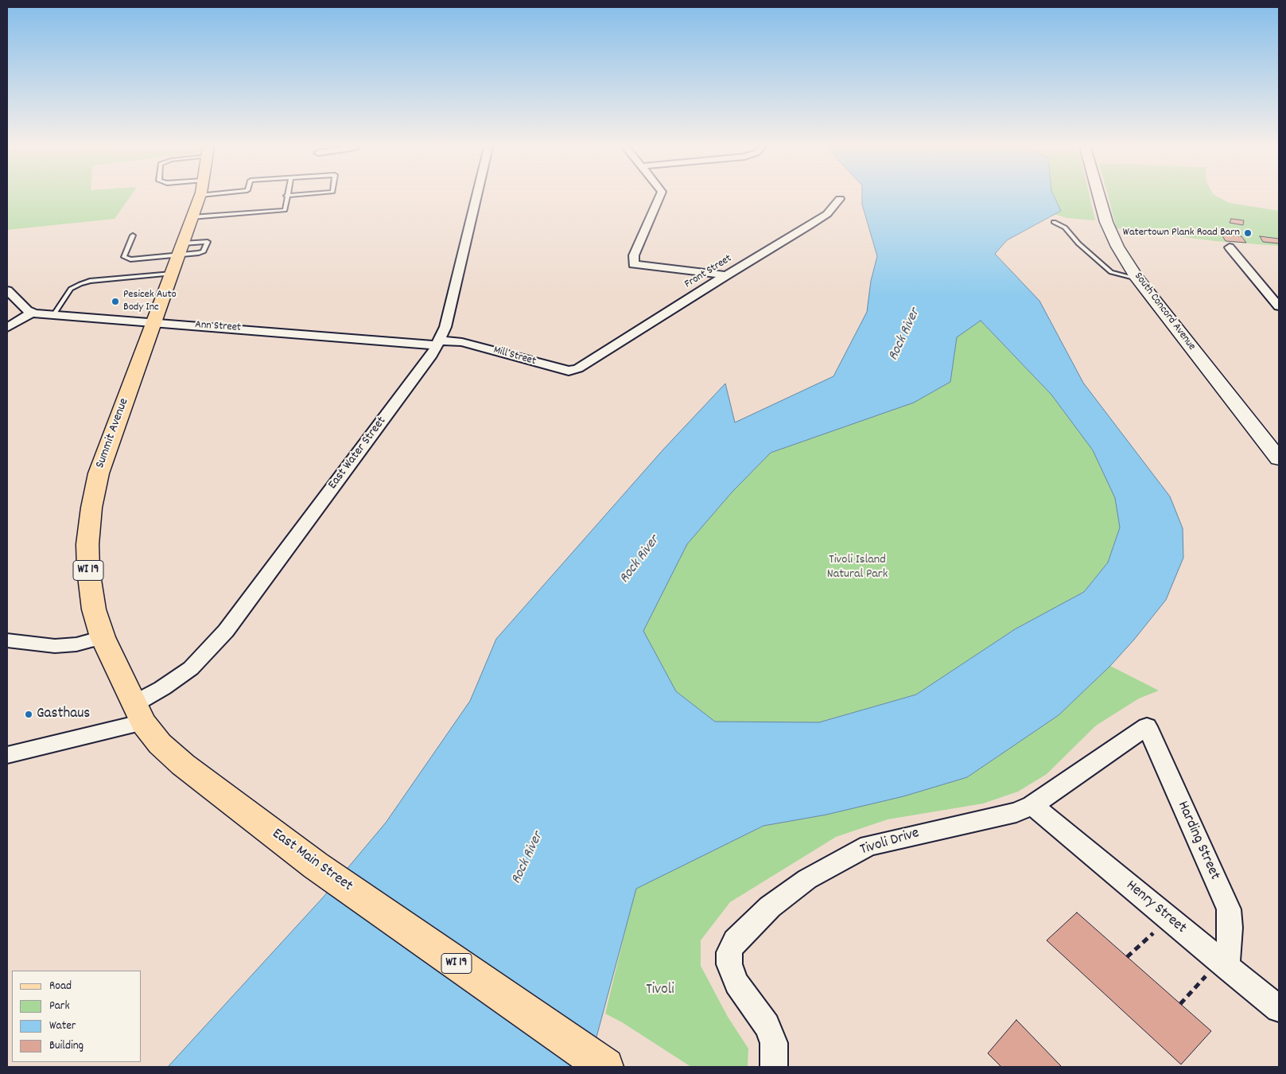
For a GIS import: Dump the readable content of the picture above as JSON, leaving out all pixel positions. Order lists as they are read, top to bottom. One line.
{"streets":{"main road":["Summit Avenue","WI 19","East Main Street"],"street":["Front Street","South Concord Avenue","Ann Street","Mill Street","East Water Street","Harding Street","Tivoli Drive","Henry Street"]},"crossings":[["Front Street","Mill Street"],["Ann Street","Mill Street"],["Ann Street","Summit Avenue"],["Ann Street","East Water Street"],["Mill Street","East Water Street"],["Summit Avenue","East Water Street"],["Summit Avenue","East Main Street"],["East Water Street","East Main Street"],["Harding Street","Tivoli Drive"],["Harding Street","Henry Street"],["Tivoli Drive","Henry Street"]],"water":["Rock River"],"parks":["Tivoli Island Natural Park","Tivoli"],"places":["Watertown Plank Road Barn","Pesicek Auto Body Inc","Gasthaus"],"legend":["Road","Park","Water","Building"]}
